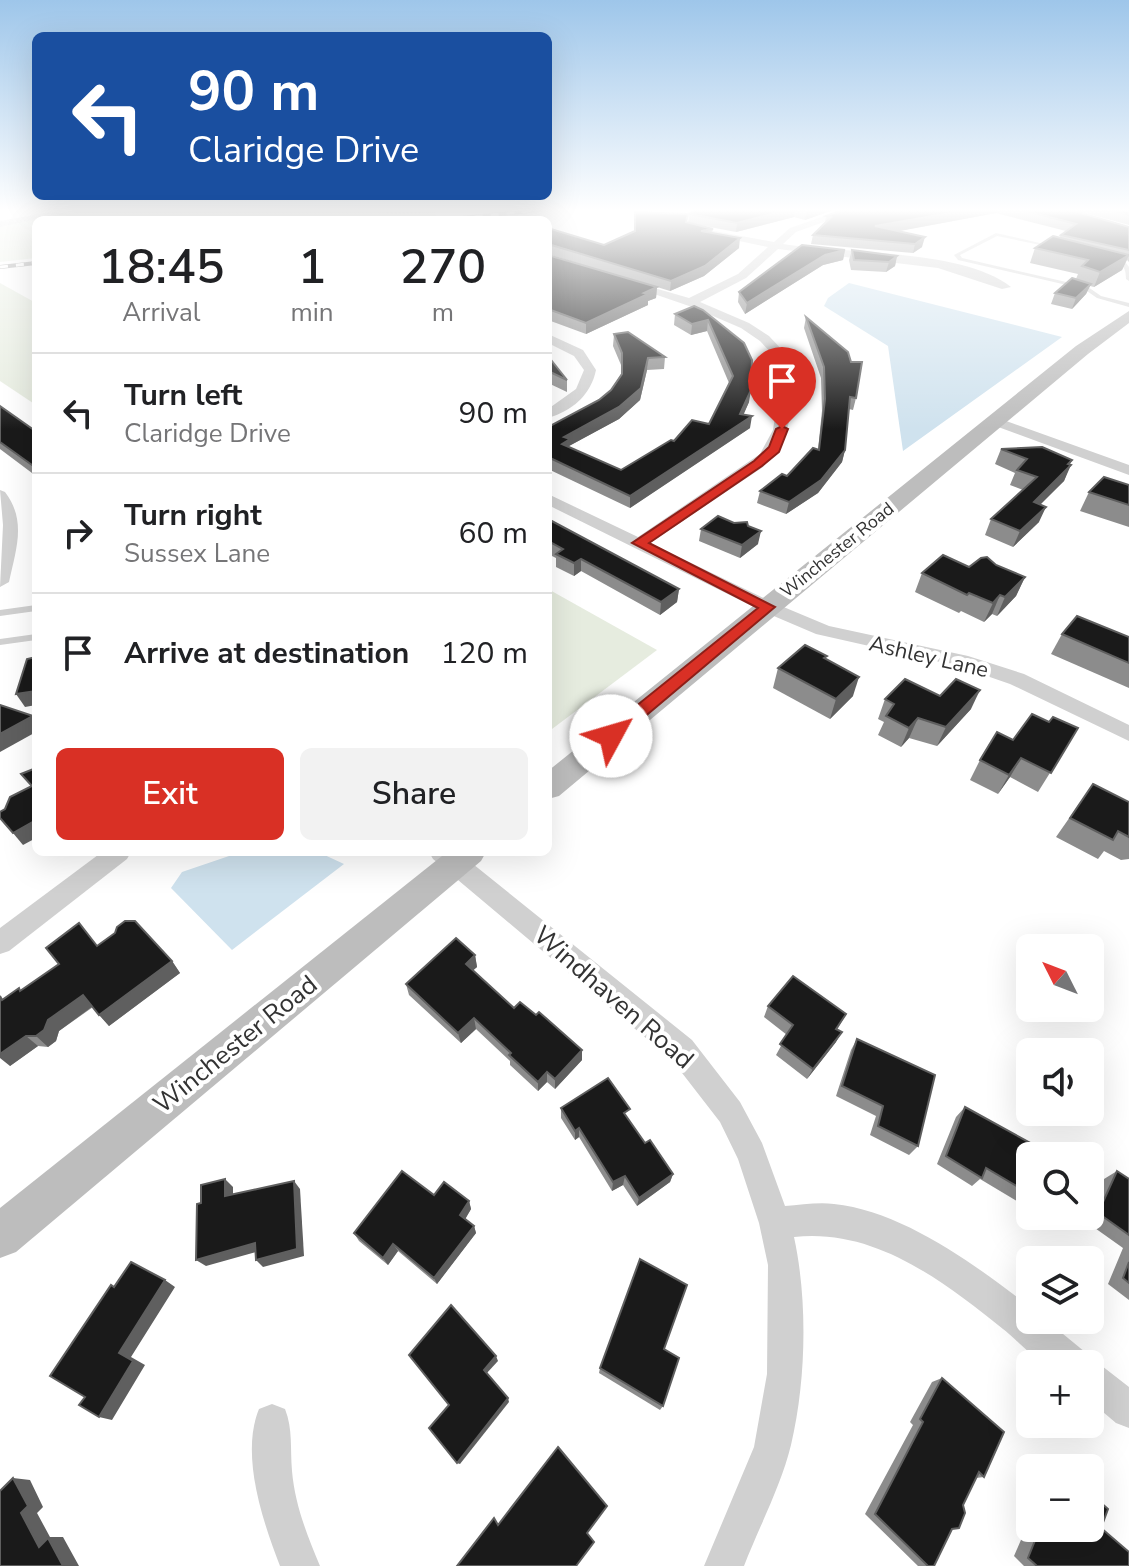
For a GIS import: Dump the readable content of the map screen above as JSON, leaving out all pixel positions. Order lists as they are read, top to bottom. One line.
{"streets":{"main road":["Winchester Road"],"street":["Ashley Lane","Windhaven Road"]},"crossings":[["Winchester Road","Ashley Lane"],["Winchester Road","Windhaven Road"]],"north":"top left","page":{"turn":["90 m","Claridge Drive"],"eta":["18:45","Arrival","1","min","270","m"],"list":[{"name":"Turn left","note":"Claridge Drive","value":"90 m"},{"name":"Turn right","note":"Sussex Lane","value":"60 m"},{"name":"Arrive at destination","value":"120 m"}],"buttons":["Exit","Share"],"map_buttons":["+","−"]}}
